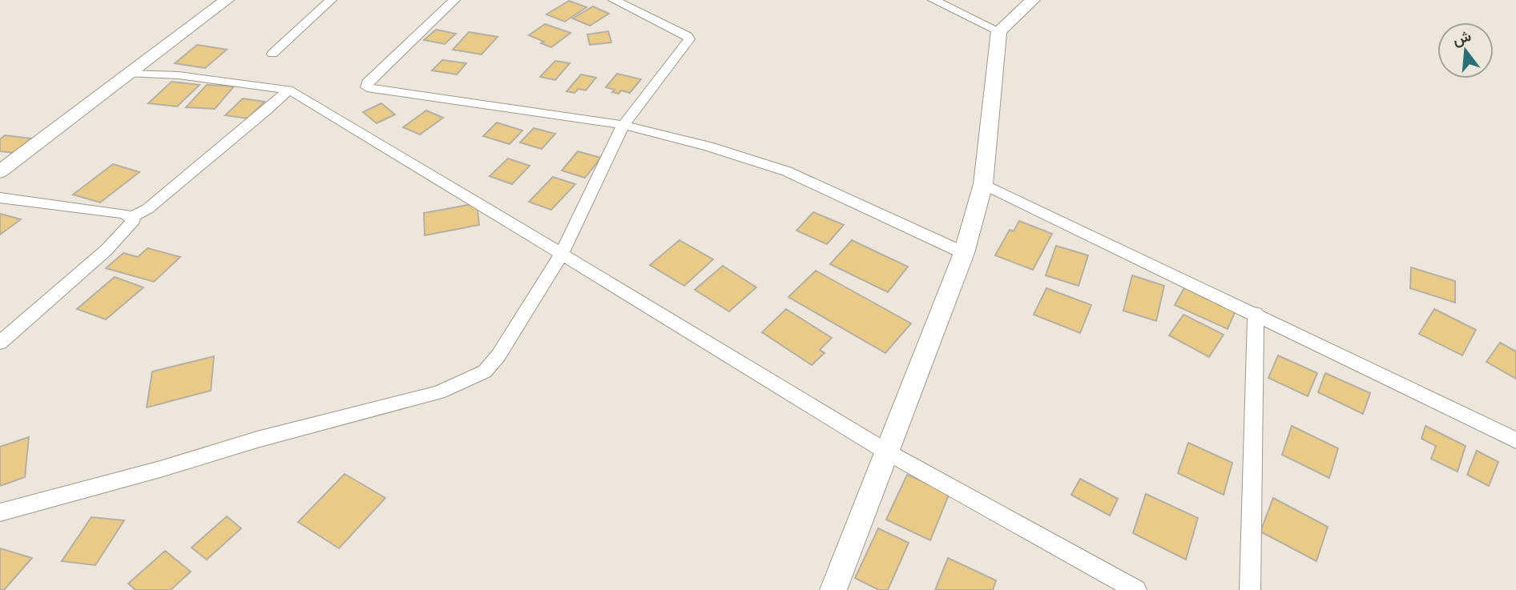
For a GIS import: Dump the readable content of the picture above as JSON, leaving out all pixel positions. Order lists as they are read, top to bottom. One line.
{"north":"top"}
